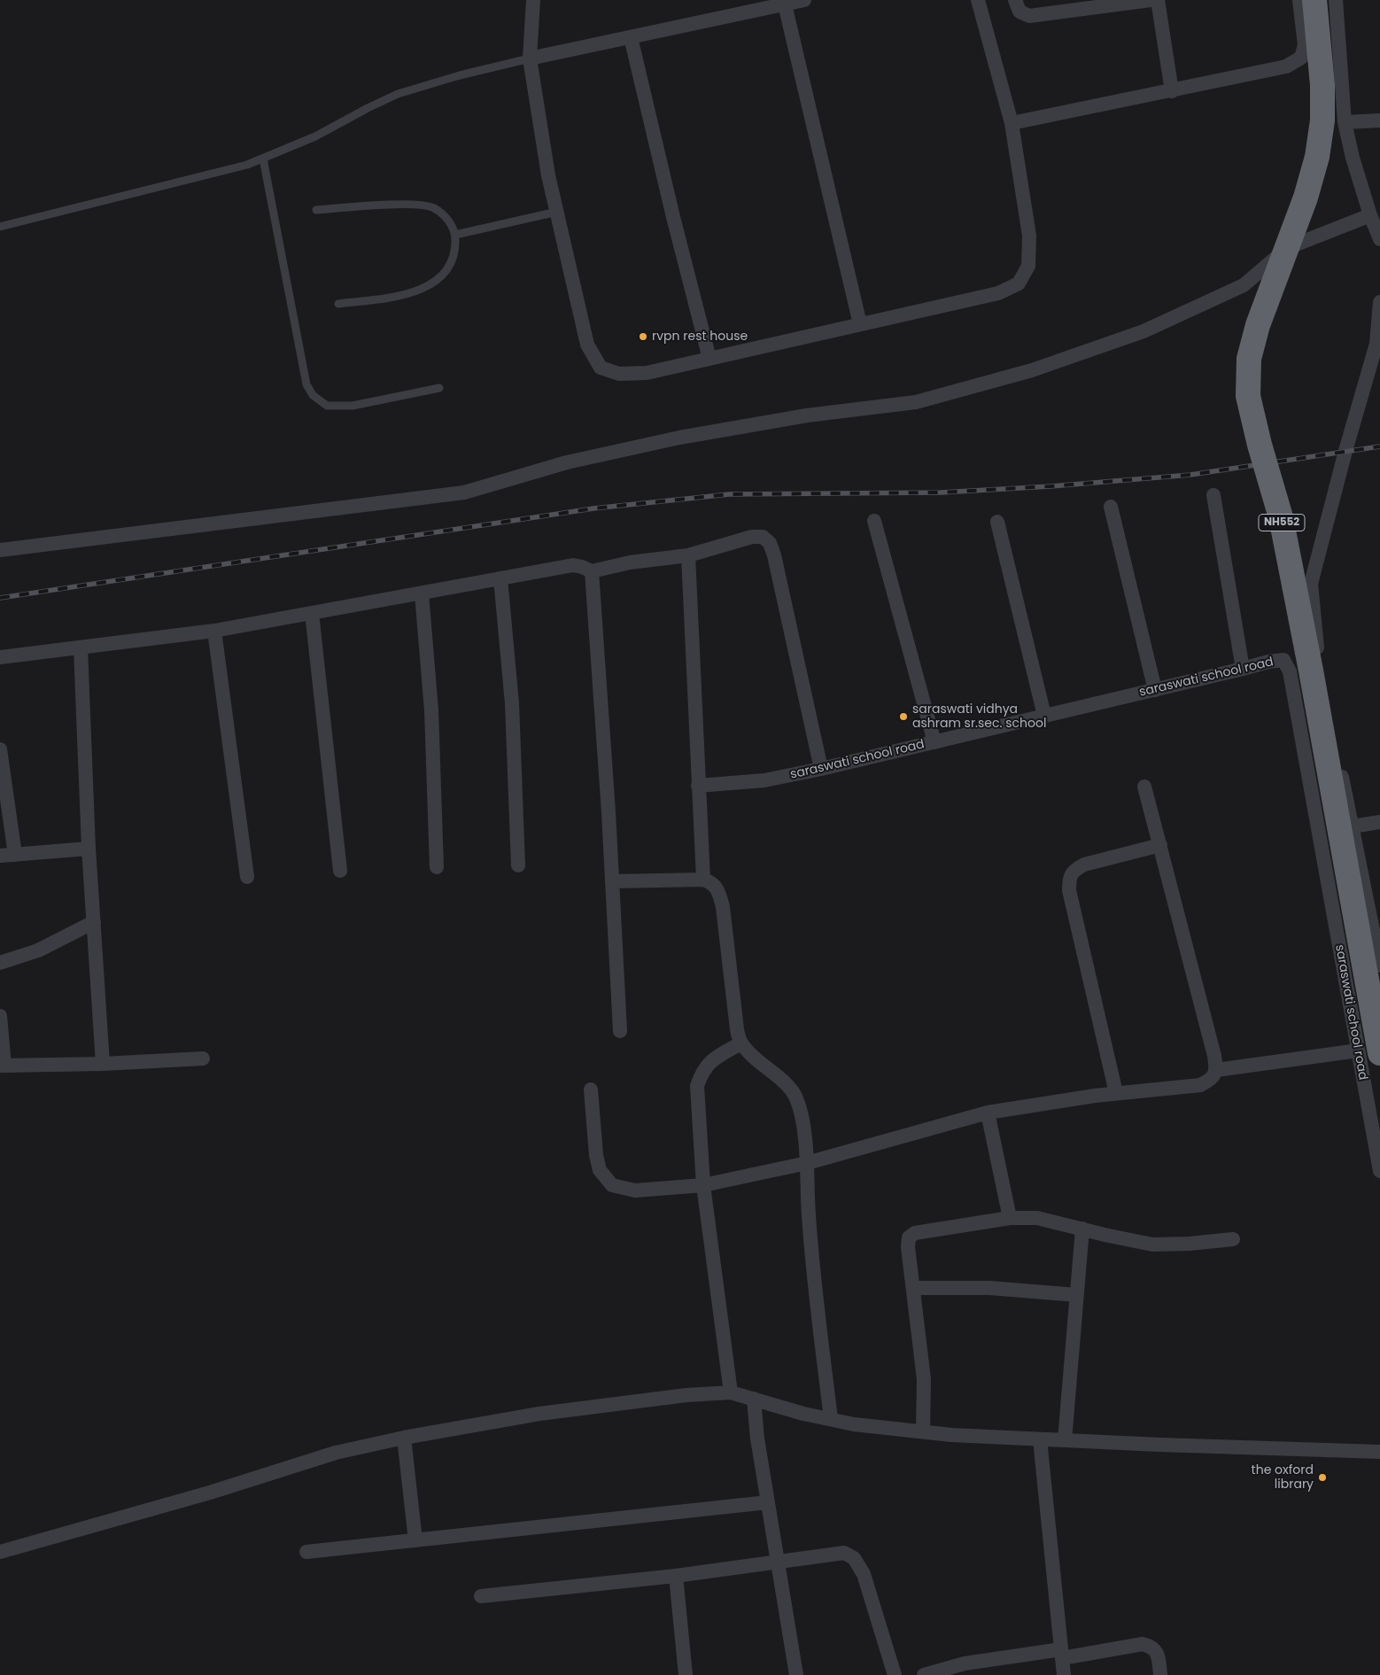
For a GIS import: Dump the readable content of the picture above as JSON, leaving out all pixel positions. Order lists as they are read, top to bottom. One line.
{"streets":{"highway":["NH552"],"street":["saraswati school road"]},"crossings":[["NH552","saraswati school road"]],"places":["rvpn rest house","saraswati vidhya ashram sr.sec. school","the oxford library"]}
